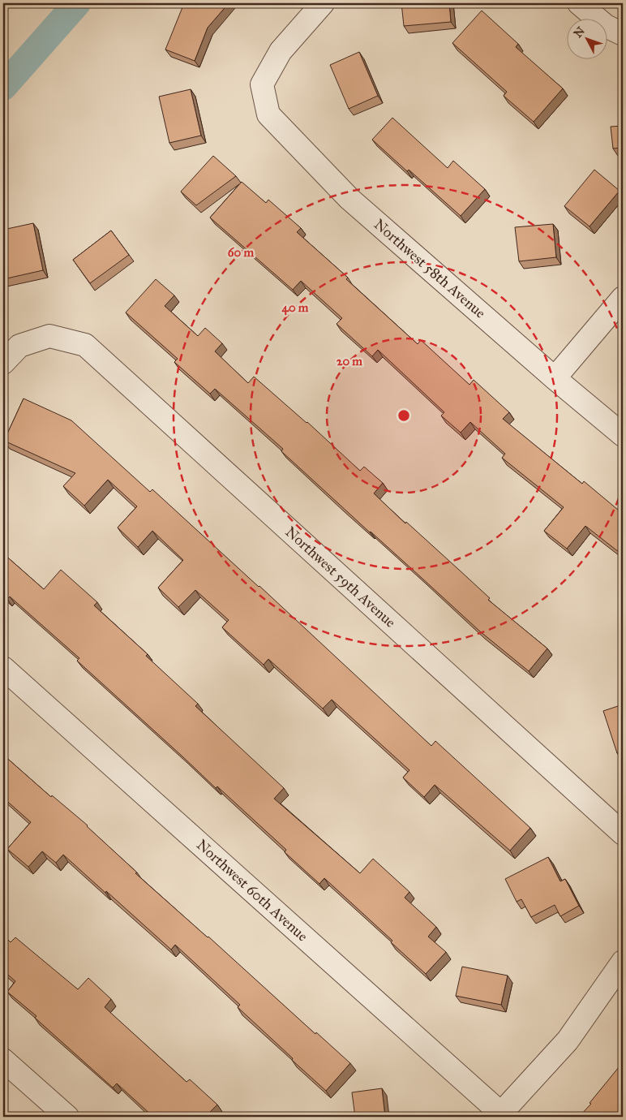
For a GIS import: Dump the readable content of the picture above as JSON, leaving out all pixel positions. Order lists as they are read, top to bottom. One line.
{"streets":{"street":["Northwest 58th Avenue","Northwest 59th Avenue","Northwest 60th Avenue"]},"north":"top left","rings":["60 m","40 m","20 m"]}
